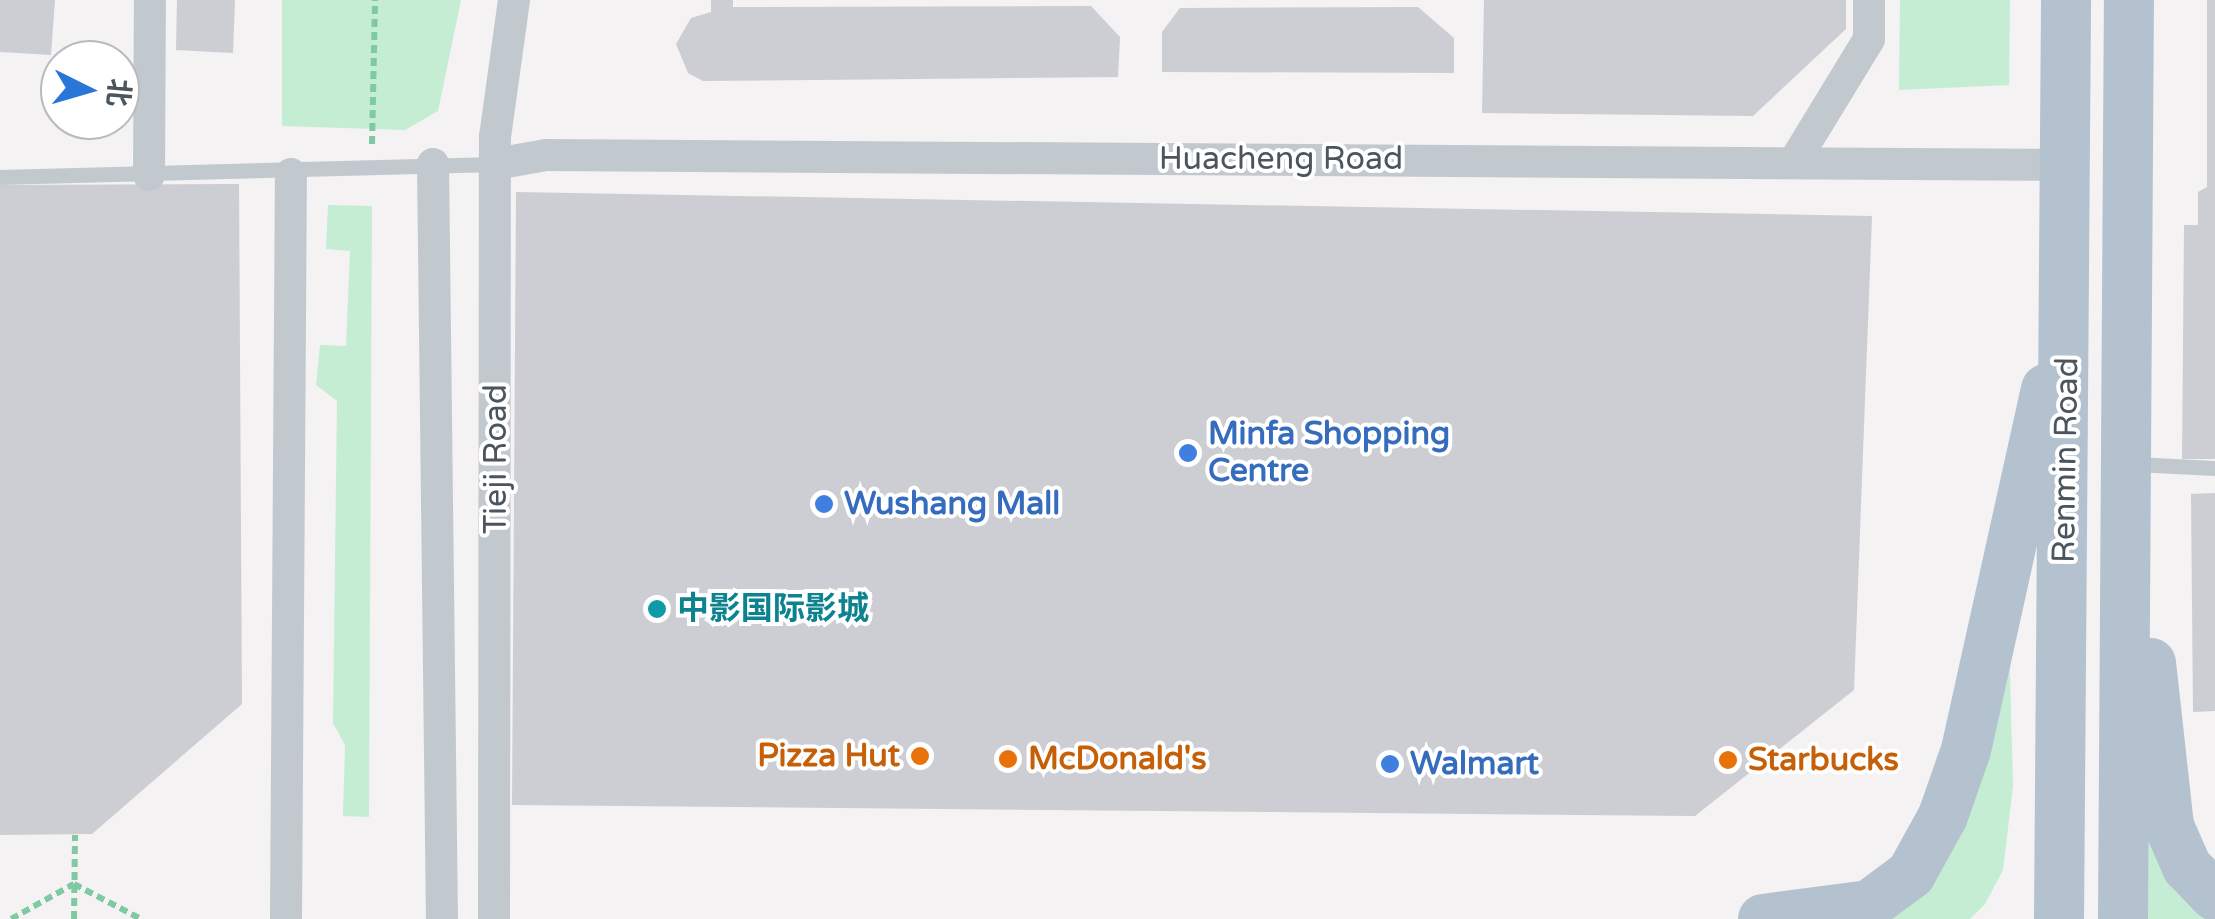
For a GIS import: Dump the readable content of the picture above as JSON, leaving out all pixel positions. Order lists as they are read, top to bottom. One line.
{"streets":{"main road":["Renmin Road"],"street":["Huacheng Road","Tieji Road"]},"crossings":[["Huacheng Road","Tieji Road"],["Huacheng Road","Renmin Road"]],"places":["Minfa Shopping Centre","Wushang Mall","中影国际影城","Pizza Hut","McDonald's","Starbucks","Walmart"],"north":"right"}
